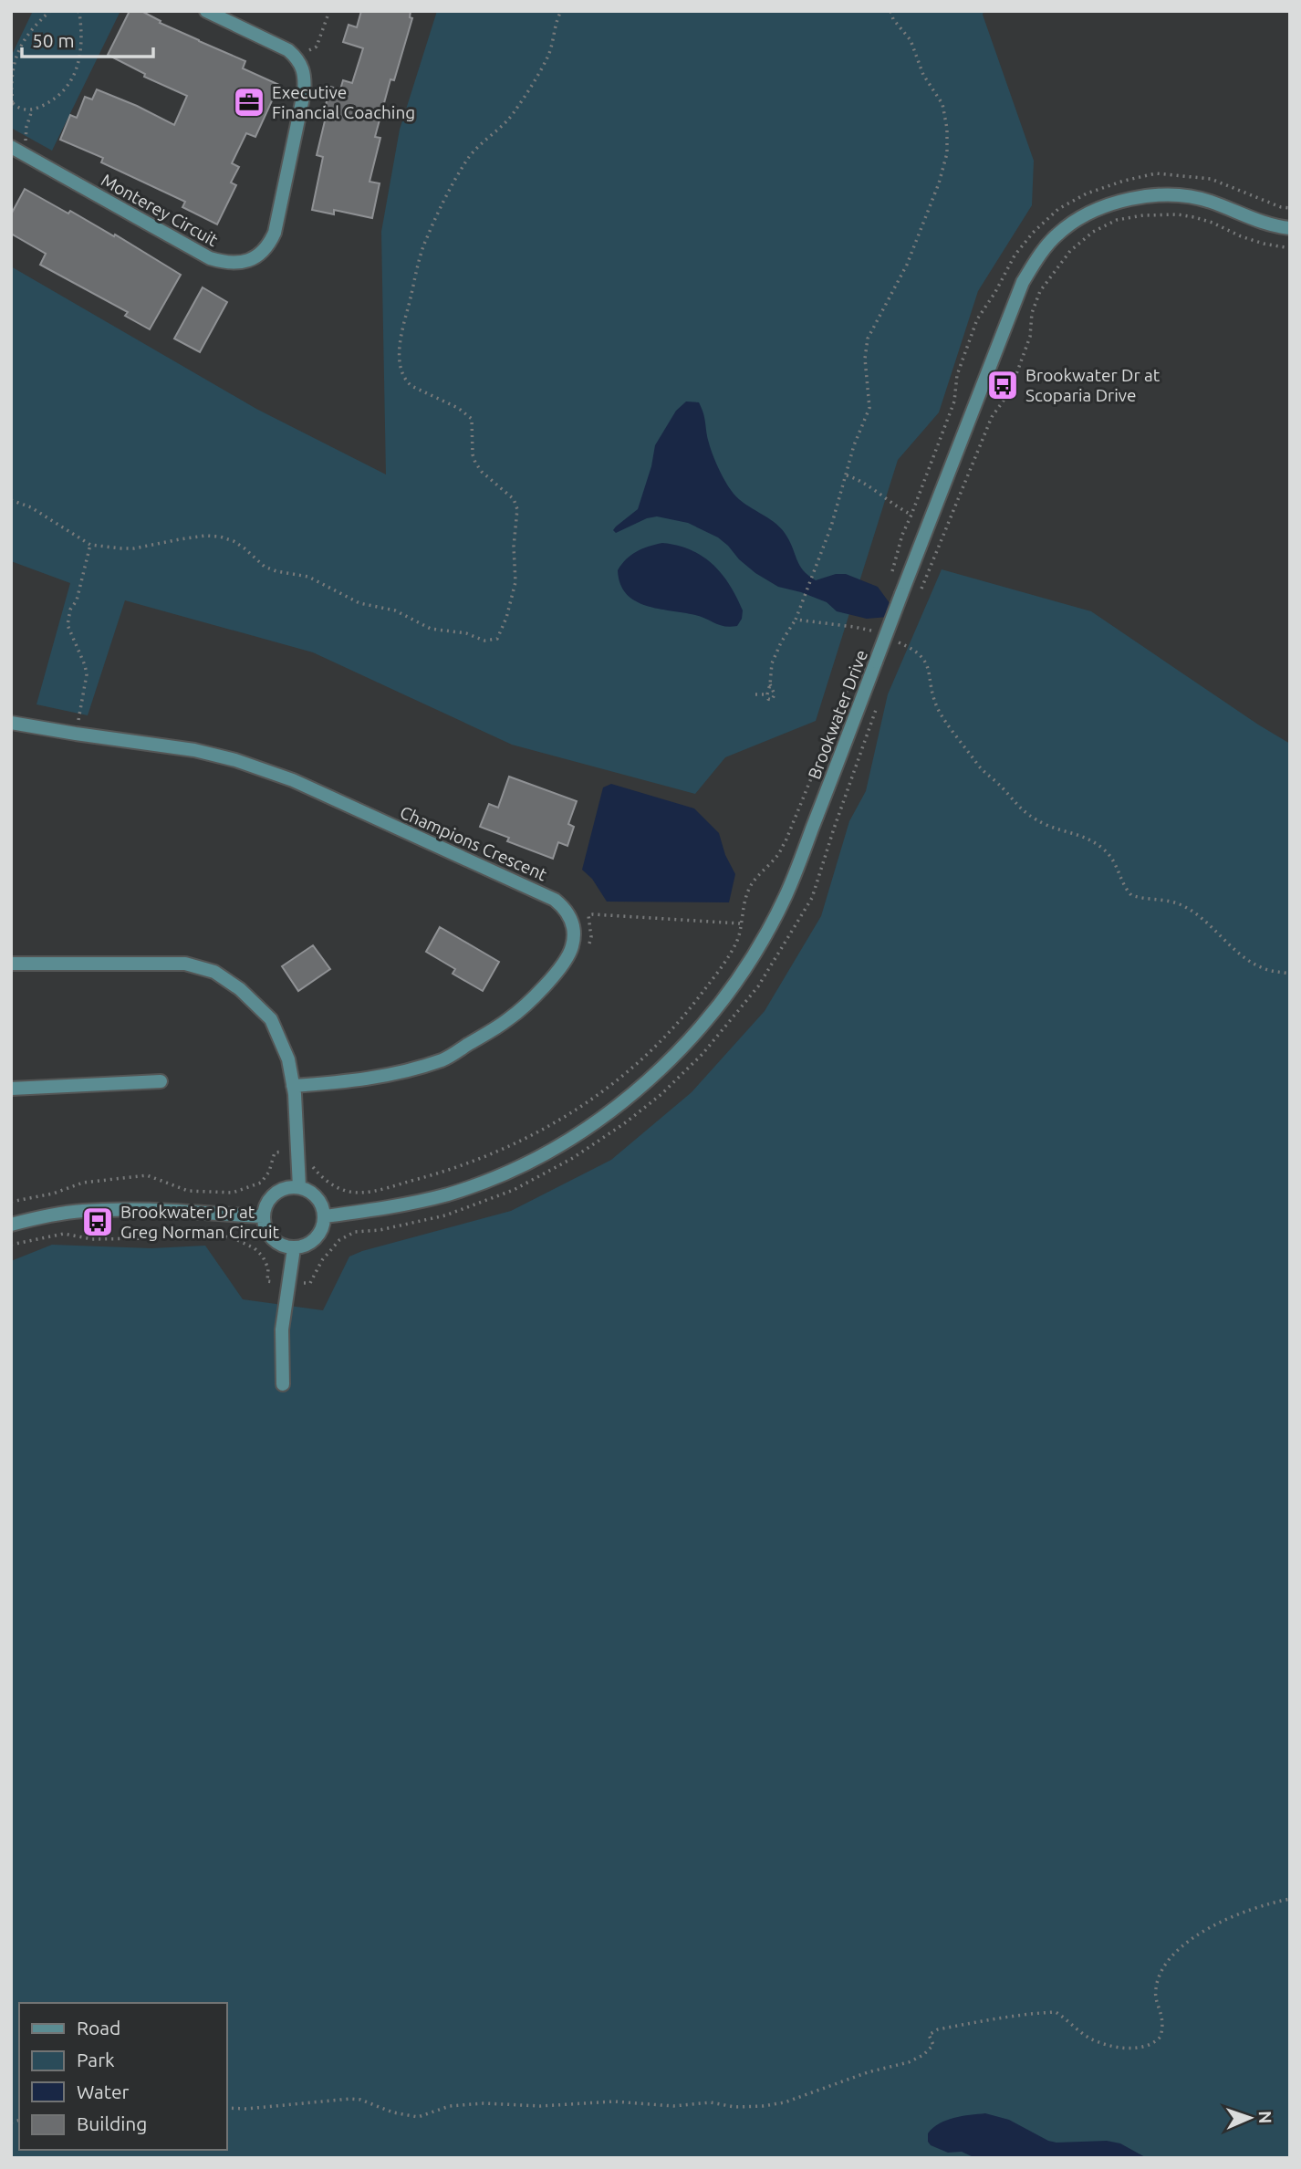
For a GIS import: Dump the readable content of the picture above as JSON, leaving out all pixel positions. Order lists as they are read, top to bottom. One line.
{"streets":{"street":["Monterey Circuit","Brookwater Drive","Champions Crescent"]},"places":{"office":["Executive Financial Coaching"],"bus stop":["Brookwater Dr at Scoparia Drive","Brookwater Dr at Greg Norman Circuit"]},"legend":["Road","Park","Water","Building"],"scale_bar":"50 m","north":"right"}
